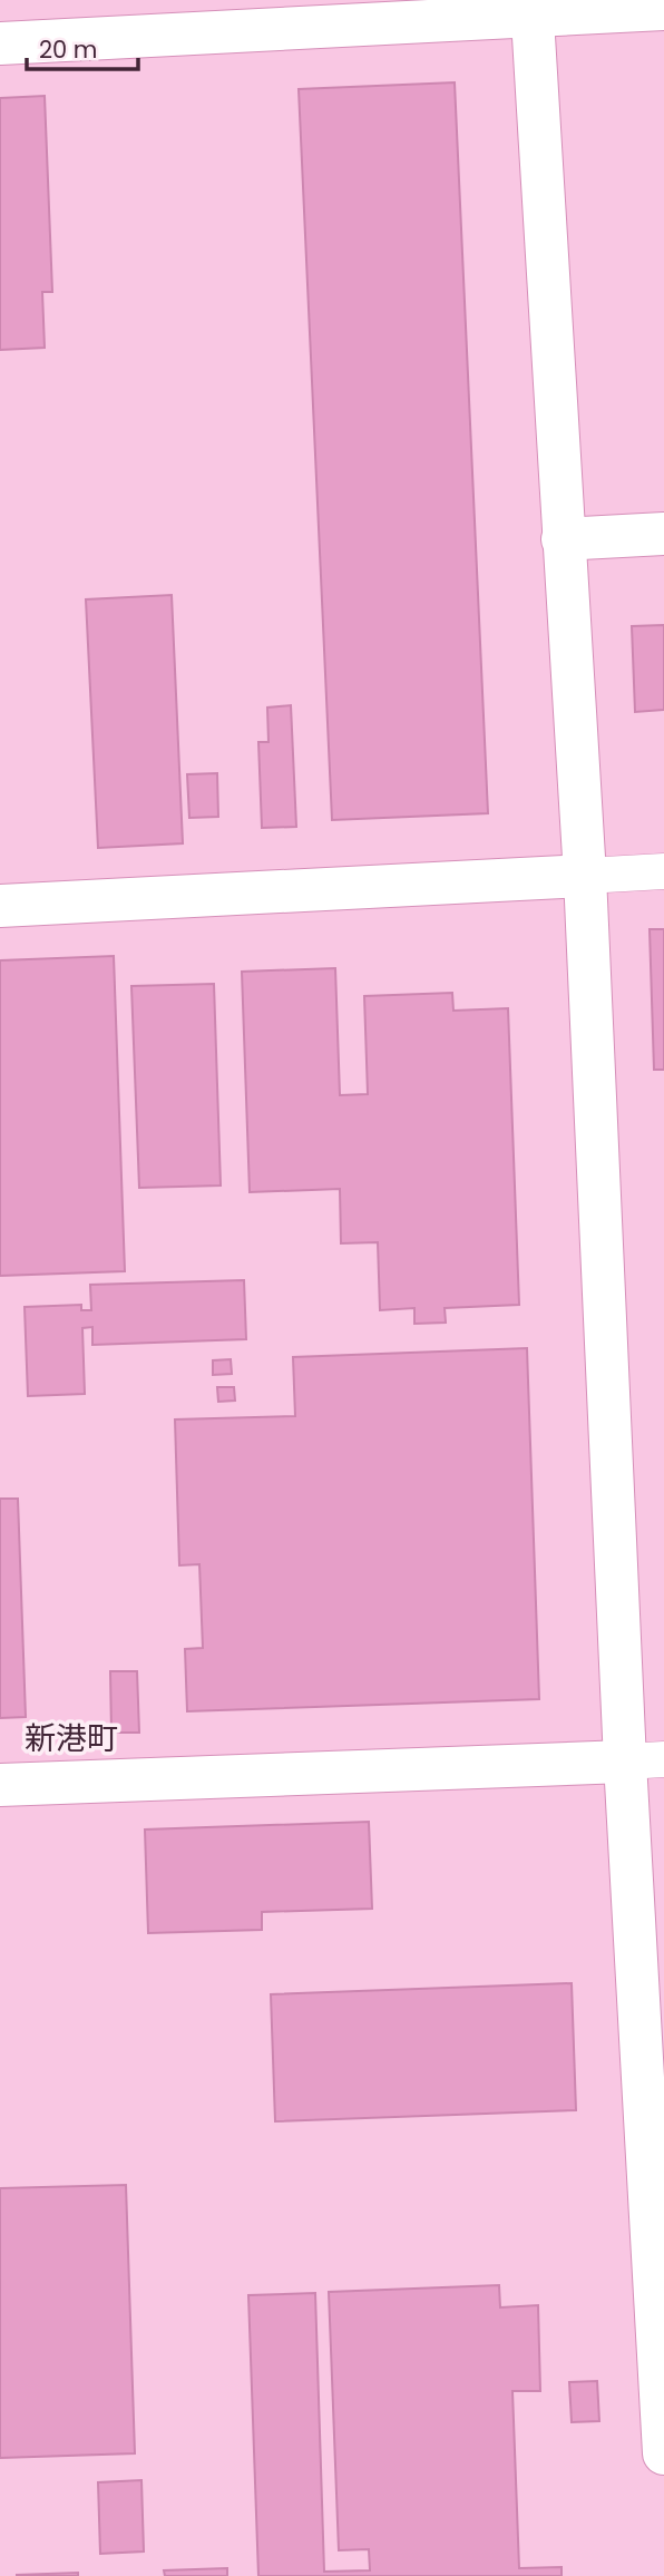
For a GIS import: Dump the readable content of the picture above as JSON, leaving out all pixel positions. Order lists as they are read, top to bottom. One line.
{"districts":["新港町"],"scale_bar":"20 m"}
